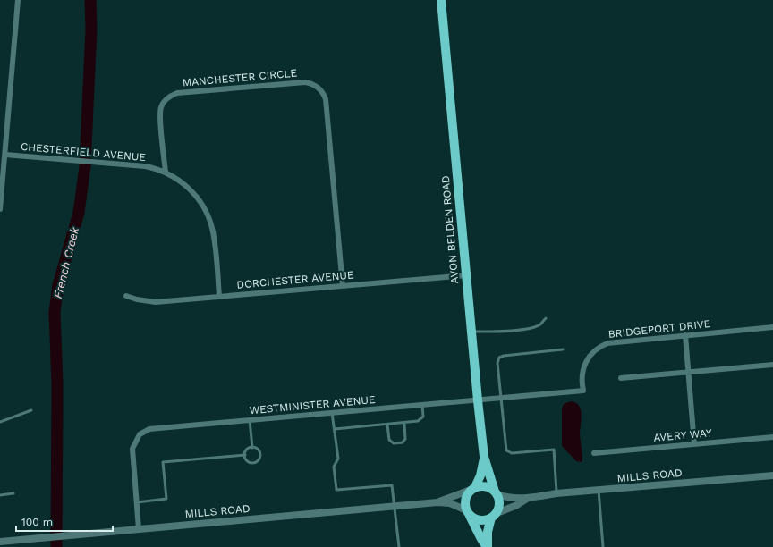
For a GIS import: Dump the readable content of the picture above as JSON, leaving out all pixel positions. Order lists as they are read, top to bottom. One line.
{"streets":{"main road":["AVON BELDEN ROAD"],"street":["MANCHESTER CIRCLE","CHESTERFIELD AVENUE","DORCHESTER AVENUE","BRIDGEPORT DRIVE","WESTMINISTER AVENUE","AVERY WAY","MILLS ROAD"]},"crossings":[["MANCHESTER CIRCLE","CHESTERFIELD AVENUE"],["MANCHESTER CIRCLE","DORCHESTER AVENUE"],["CHESTERFIELD AVENUE","DORCHESTER AVENUE"],["AVON BELDEN ROAD","DORCHESTER AVENUE"],["AVON BELDEN ROAD","WESTMINISTER AVENUE"],["AVON BELDEN ROAD","MILLS ROAD"],["BRIDGEPORT DRIVE","WESTMINISTER AVENUE"],["WESTMINISTER AVENUE","MILLS ROAD"]],"water":["French Creek"],"scale_bar":"100 m"}
